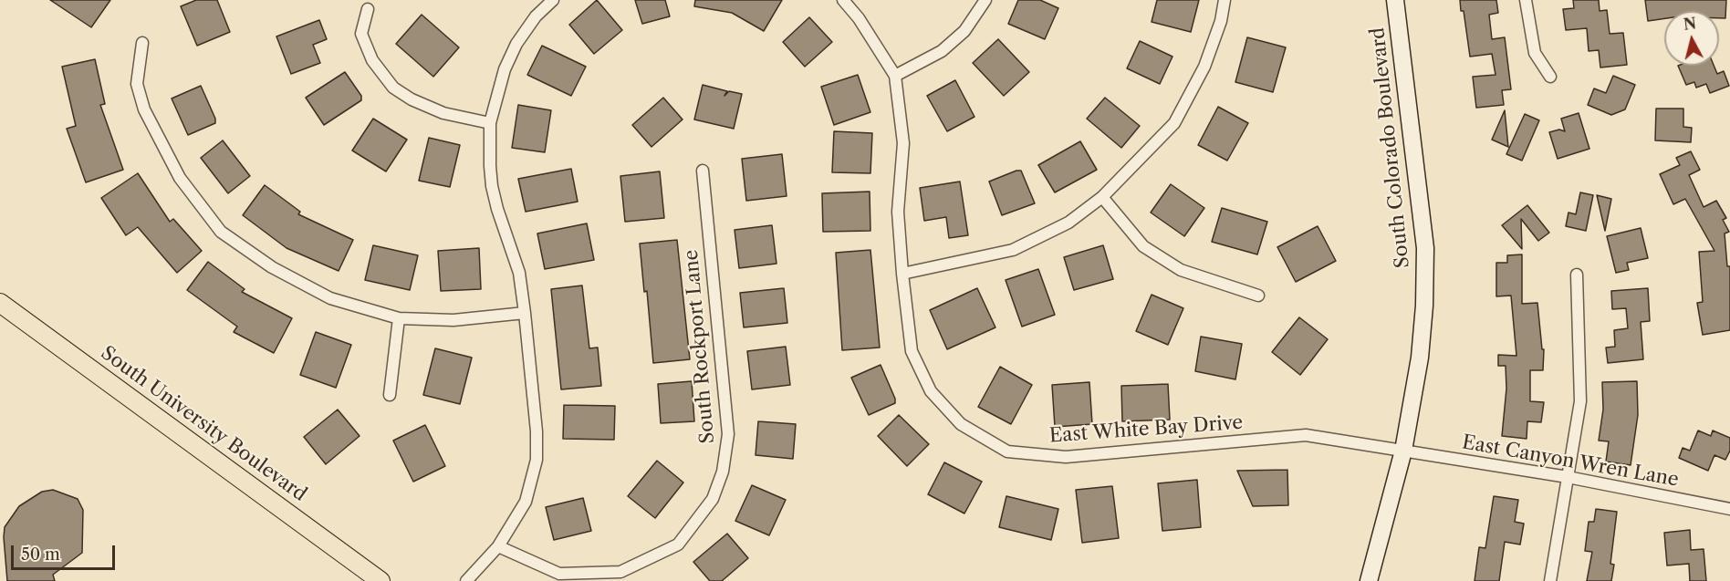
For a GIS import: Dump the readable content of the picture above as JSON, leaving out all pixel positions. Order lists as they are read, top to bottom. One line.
{"streets":{"main road":["South Colorado Boulevard","South University Boulevard"],"street":["South Rockport Lane","East White Bay Drive","East Canyon Wren Lane"]},"crossings":[["South Colorado Boulevard","East White Bay Drive"],["South Colorado Boulevard","East Canyon Wren Lane"],["East White Bay Drive","East Canyon Wren Lane"]],"scale_bar":"50 m","north":"top"}
